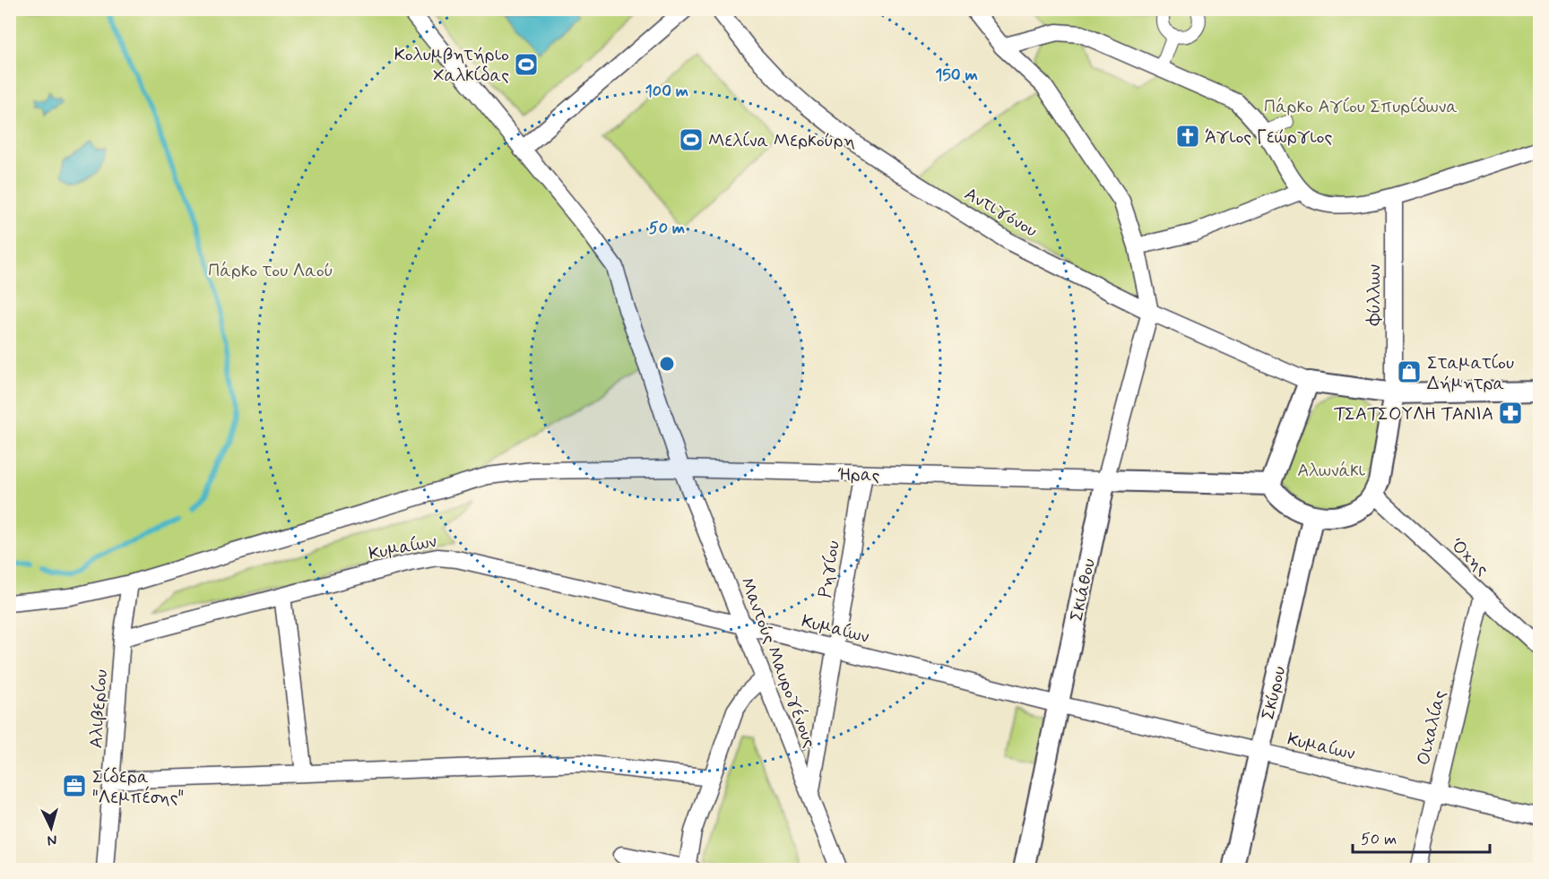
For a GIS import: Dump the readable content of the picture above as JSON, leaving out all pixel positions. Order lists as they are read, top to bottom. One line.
{"streets":{"street":["Αντιγόνου","Φύλλων","Ήρας","Κυμαίων","Όχης","Ρηγίου","Σκιάθου","Μαντούς Μαυρογένους","Σκύρου","Αλιβερίου","Οιχαλίας"]},"crossings":[["Αντιγόνου","Σκιάθου"],["Ήρας","Ρηγίου"],["Ήρας","Σκιάθου"],["Ήρας","Μαντούς Μαυρογένους"],["Ήρας","Αλιβερίου"],["Κυμαίων","Ρηγίου"],["Κυμαίων","Σκιάθου"],["Κυμαίων","Μαντούς Μαυρογένους"],["Κυμαίων","Σκύρου"],["Κυμαίων","Αλιβερίου"],["Κυμαίων","Οιχαλίας"],["Όχης","Οιχαλίας"],["Ρηγίου","Μαντούς Μαυρογένους"]],"parks":["Πάρκο Αγίου Σπυρίδωνα","Πάρκο του Λαού","Αλωνάκι"],"places":{"sports":["Κολυμβητήριο Χαλκίδας","Μελίνα Μερκούρη"],"church":["Άγιος Γεώργιος"],"shop":["Σταματίου Δήμητρα"],"pharmacy":["ΤΣΑΤΣΟΥΛΗ ΤΑΝΙΑ"],"office":["Σίδερα \"Λεμπέσης\""]},"scale_bar":"50 m","north":"bottom","rings":["150 m","100 m","50 m"]}
